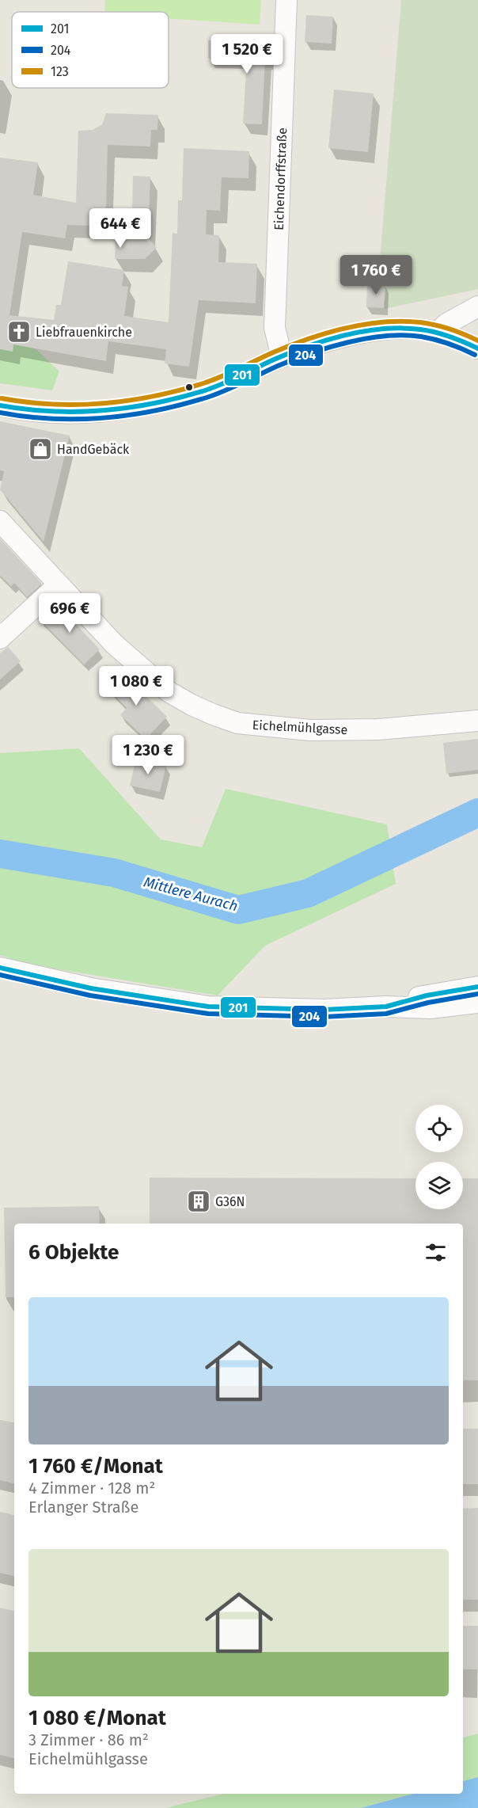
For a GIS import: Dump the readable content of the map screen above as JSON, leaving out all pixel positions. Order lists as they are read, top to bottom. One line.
{"streets":{"street":["Eichendorffstraße","Eichelmühlgasse"]},"water":["Mittlere Aurach"],"places":{"church":["Liebfrauenkirche"],"shop":["HandGebäck"],"building":["G36N"]},"lines":["transit line 123","transit line 201","transit line 204"],"legend":["201","204","123"],"page":{"price":["1 520 €","644 €","1 760 €","696 €","1 080 €","1 230 €"],"heading":"6 Objekte","list":[{"name":"1 760 €/Monat","note":"4 Zimmer · 128 m² · Erlanger Straße"},{"name":"1 080 €/Monat","note":"3 Zimmer · 86 m² · Eichelmühlgasse"}]}}
